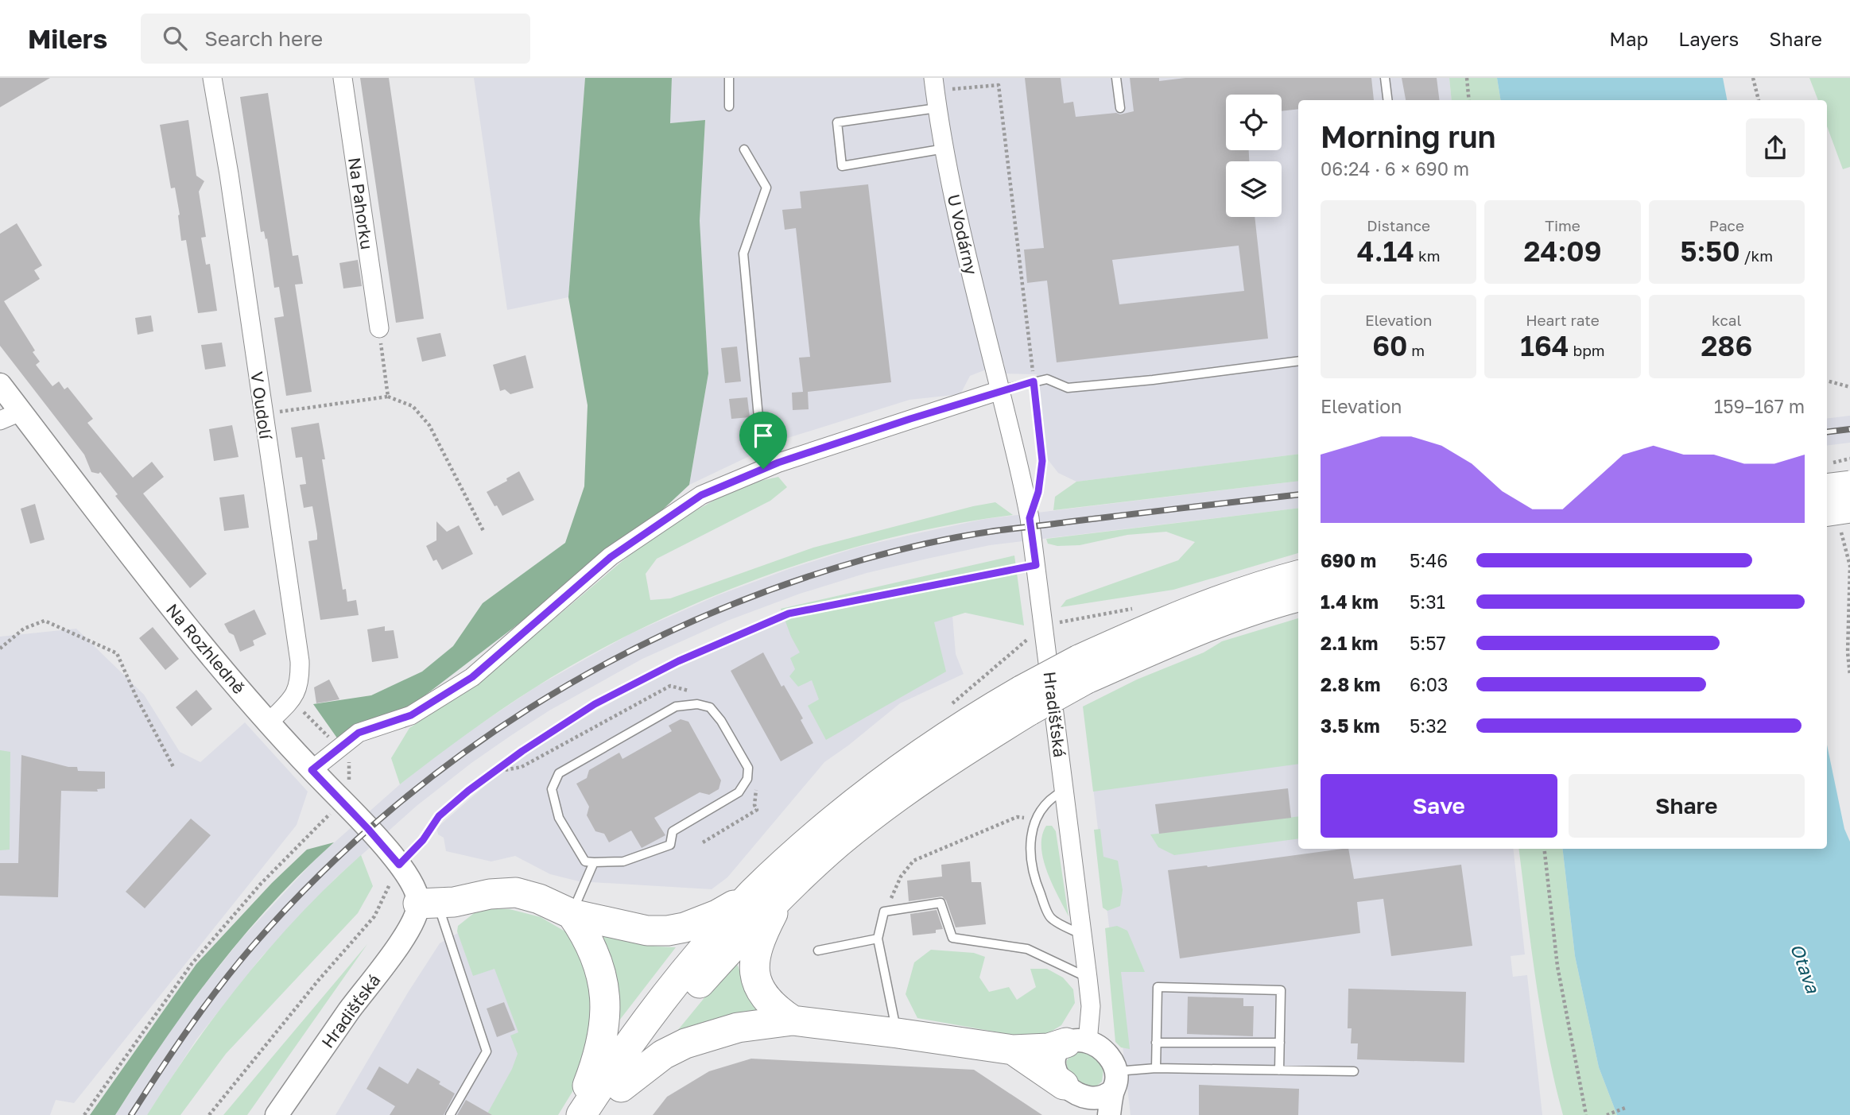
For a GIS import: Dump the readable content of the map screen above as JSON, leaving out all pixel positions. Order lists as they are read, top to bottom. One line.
{"streets":{"street":["Na Pahorku","U Vodárny","V Oudolí","Na Rozhledně","Hradišťská"]},"crossings":[["U Vodárny","Hradišťská"],["V Oudolí","Na Rozhledně"],["Na Rozhledně","Hradišťská"]],"water":["Otava"],"page":{"header":"Milers","search":"Search here","nav":["Map","Layers","Share"],"heading":["Morning run","06:24 · 6 × 690 m"],"stats":[["Distance","4.14 km"],["Time","24:09"],["Pace","5:50 /km"],["Elevation","60 m"],["Heart rate","164 bpm"],["kcal","286"]],"chart":["Elevation","159–167 m"],"list":[{"name":"690 m","note":"5:46"},{"name":"1.4 km","note":"5:31"},{"name":"2.1 km","note":"5:57"},{"name":"2.8 km","note":"6:03"},{"name":"3.5 km","note":"5:32"}],"buttons":["Save","Share"]}}
